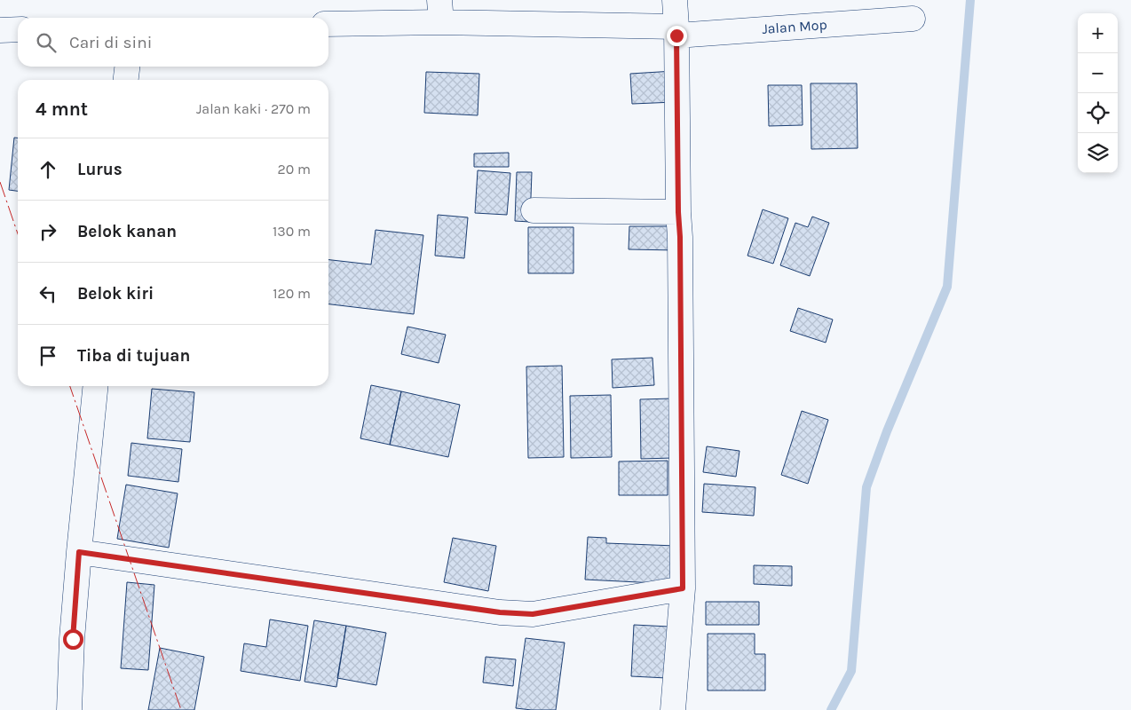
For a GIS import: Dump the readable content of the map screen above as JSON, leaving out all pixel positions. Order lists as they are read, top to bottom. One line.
{"streets":{"street":["Jalan Mop"]},"page":{"map_buttons":["+","−"],"search":"Cari di sini","heading":["4 mnt","Jalan kaki · 270 m"],"list":[["Lurus","20 m"],["Belok kanan","130 m"],["Belok kiri","120 m"],"Tiba di tujuan"]}}
